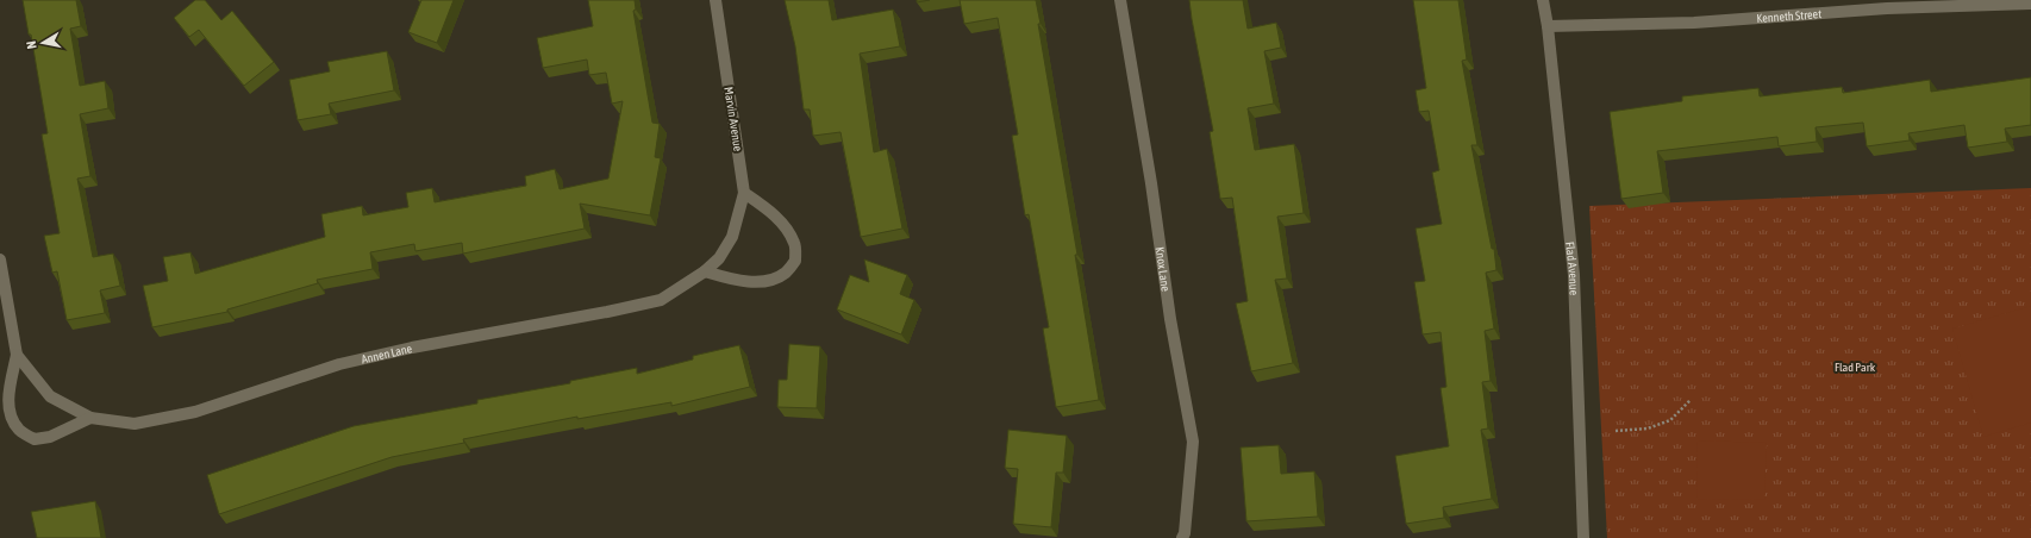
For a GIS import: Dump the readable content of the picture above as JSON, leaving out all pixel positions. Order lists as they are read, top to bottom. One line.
{"streets":{"street":["Kenneth Street","Marvin Avenue","Flad Avenue","Knox Lane","Annen Lane"]},"crossings":[["Kenneth Street","Flad Avenue"],["Marvin Avenue","Annen Lane"]],"parks":["Flad Park"],"north":"left"}
